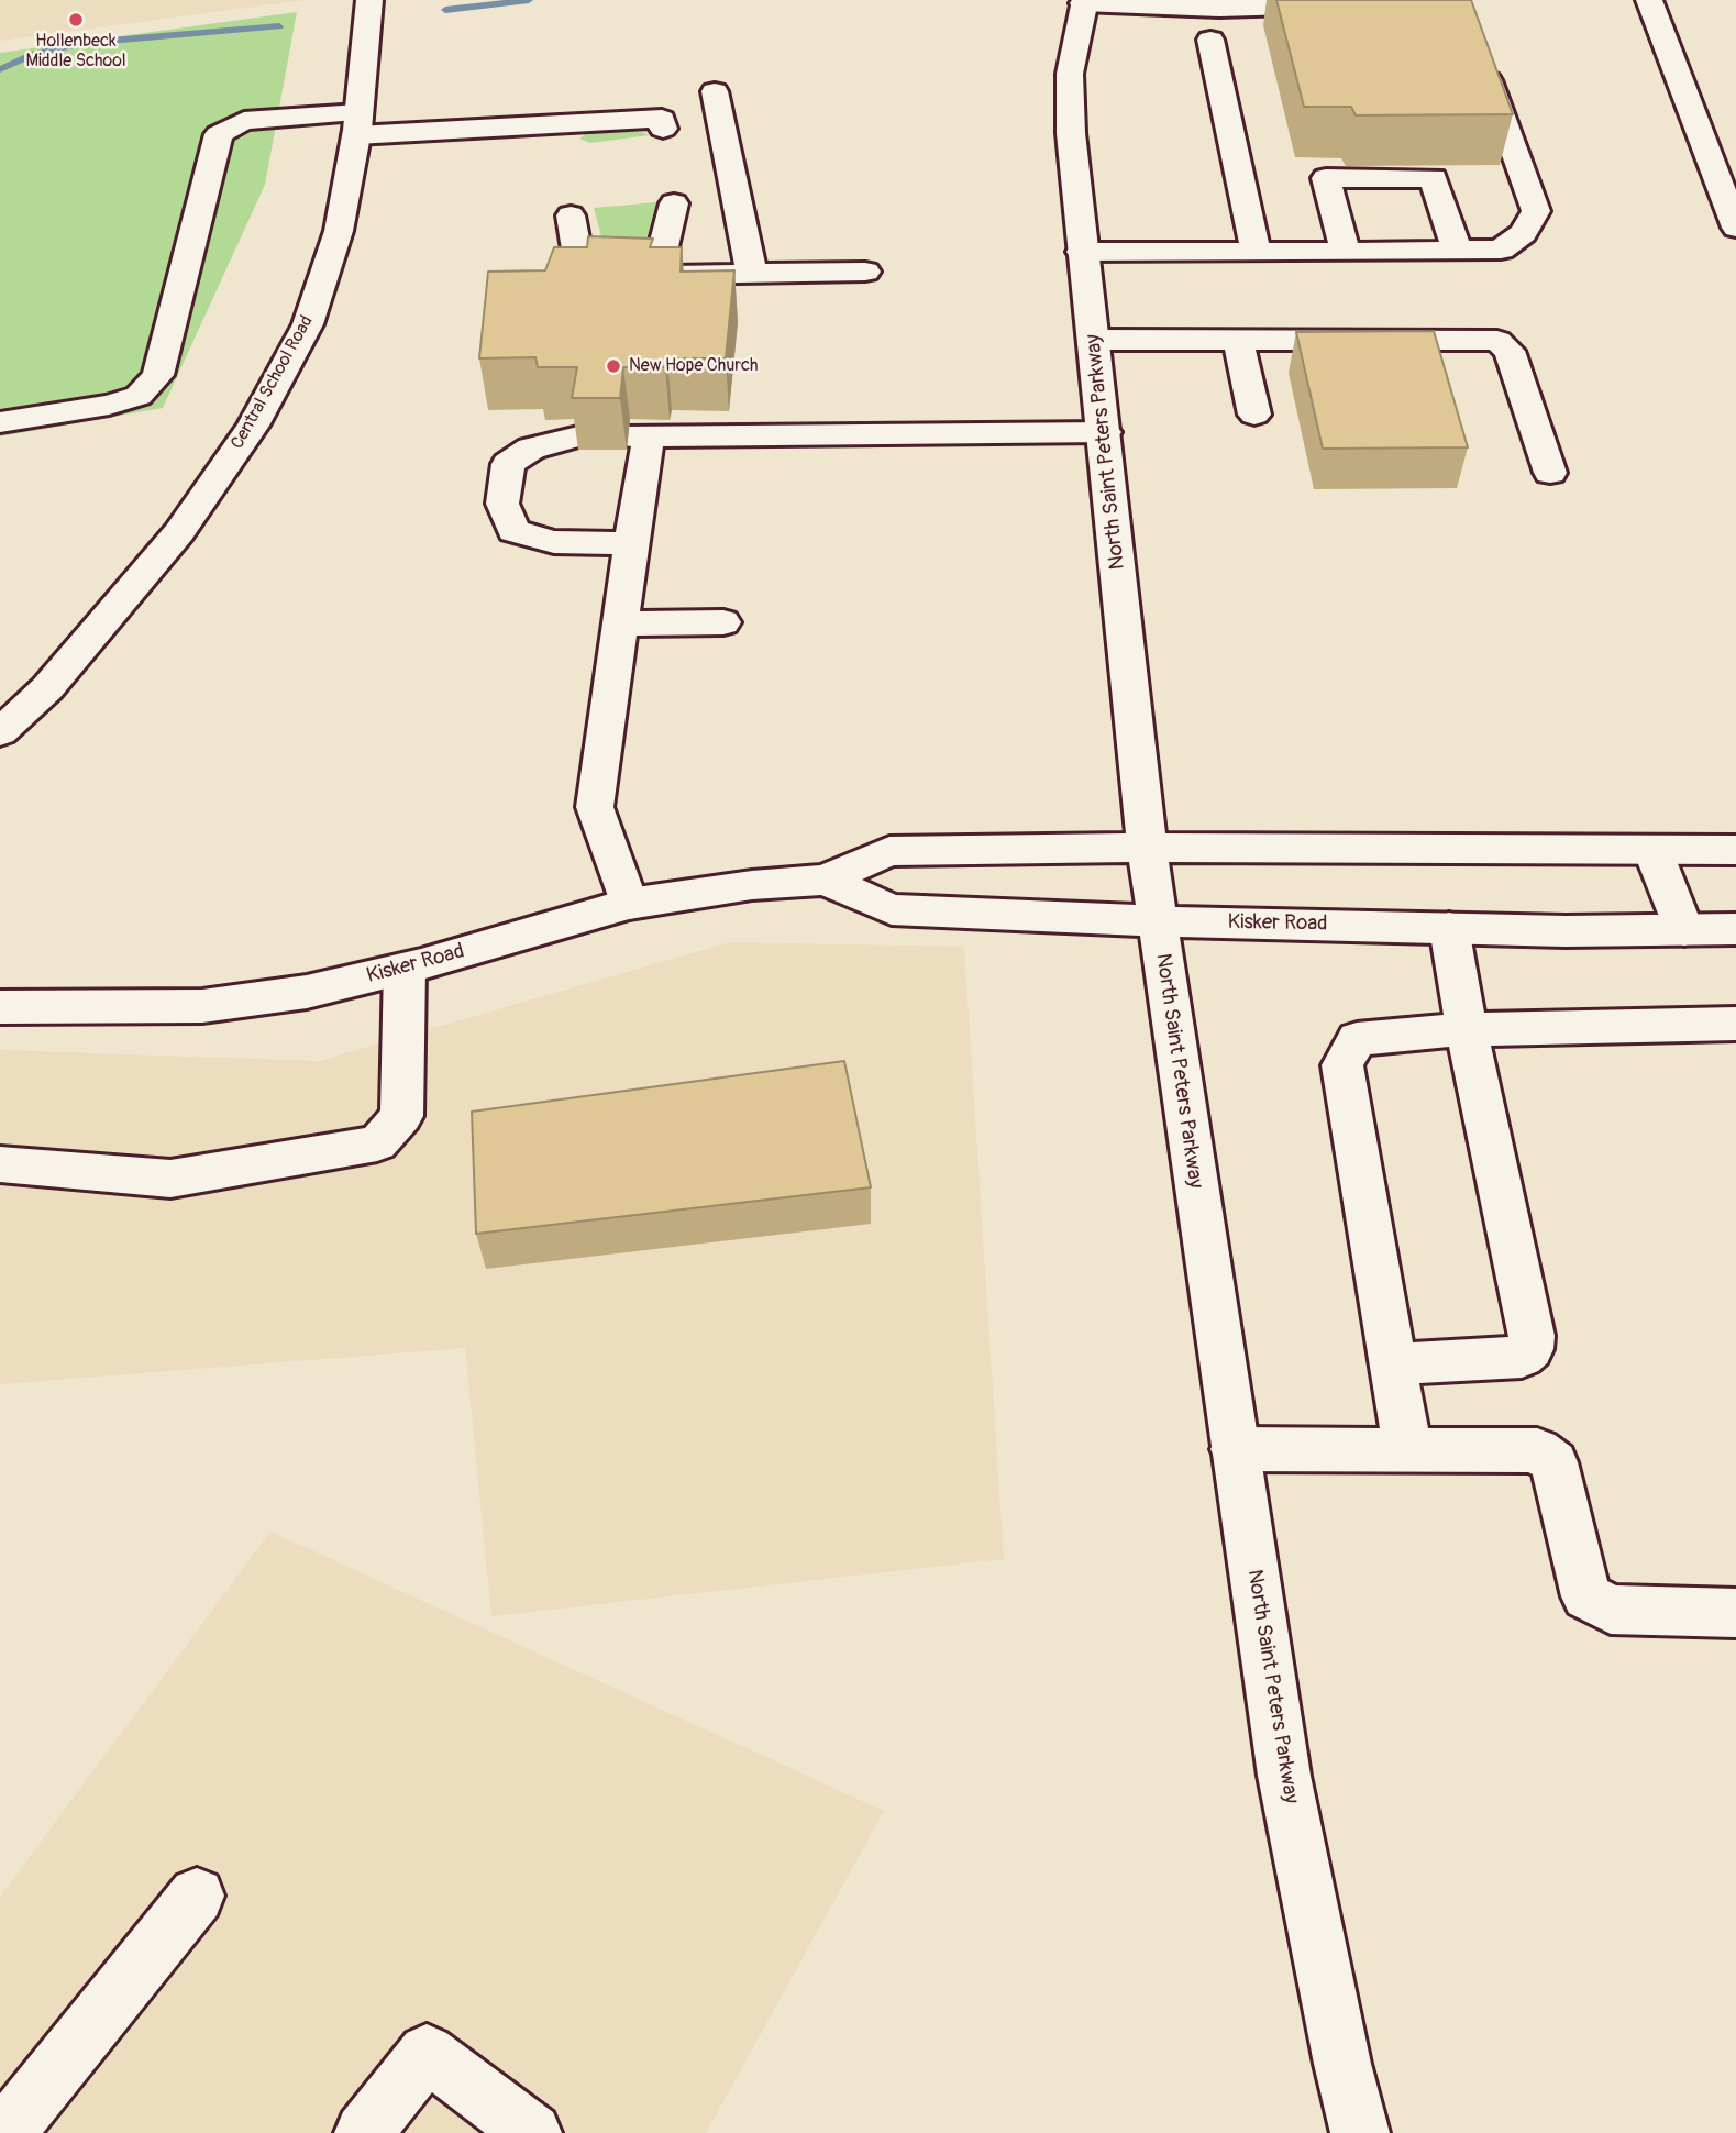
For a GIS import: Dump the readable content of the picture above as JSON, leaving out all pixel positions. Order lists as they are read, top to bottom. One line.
{"streets":{"main road":["Central School Road","North Saint Peters Parkway","Kisker Road"]},"crossings":[["North Saint Peters Parkway","Kisker Road"]],"places":["Hollenbeck Middle School","New Hope Church"]}
